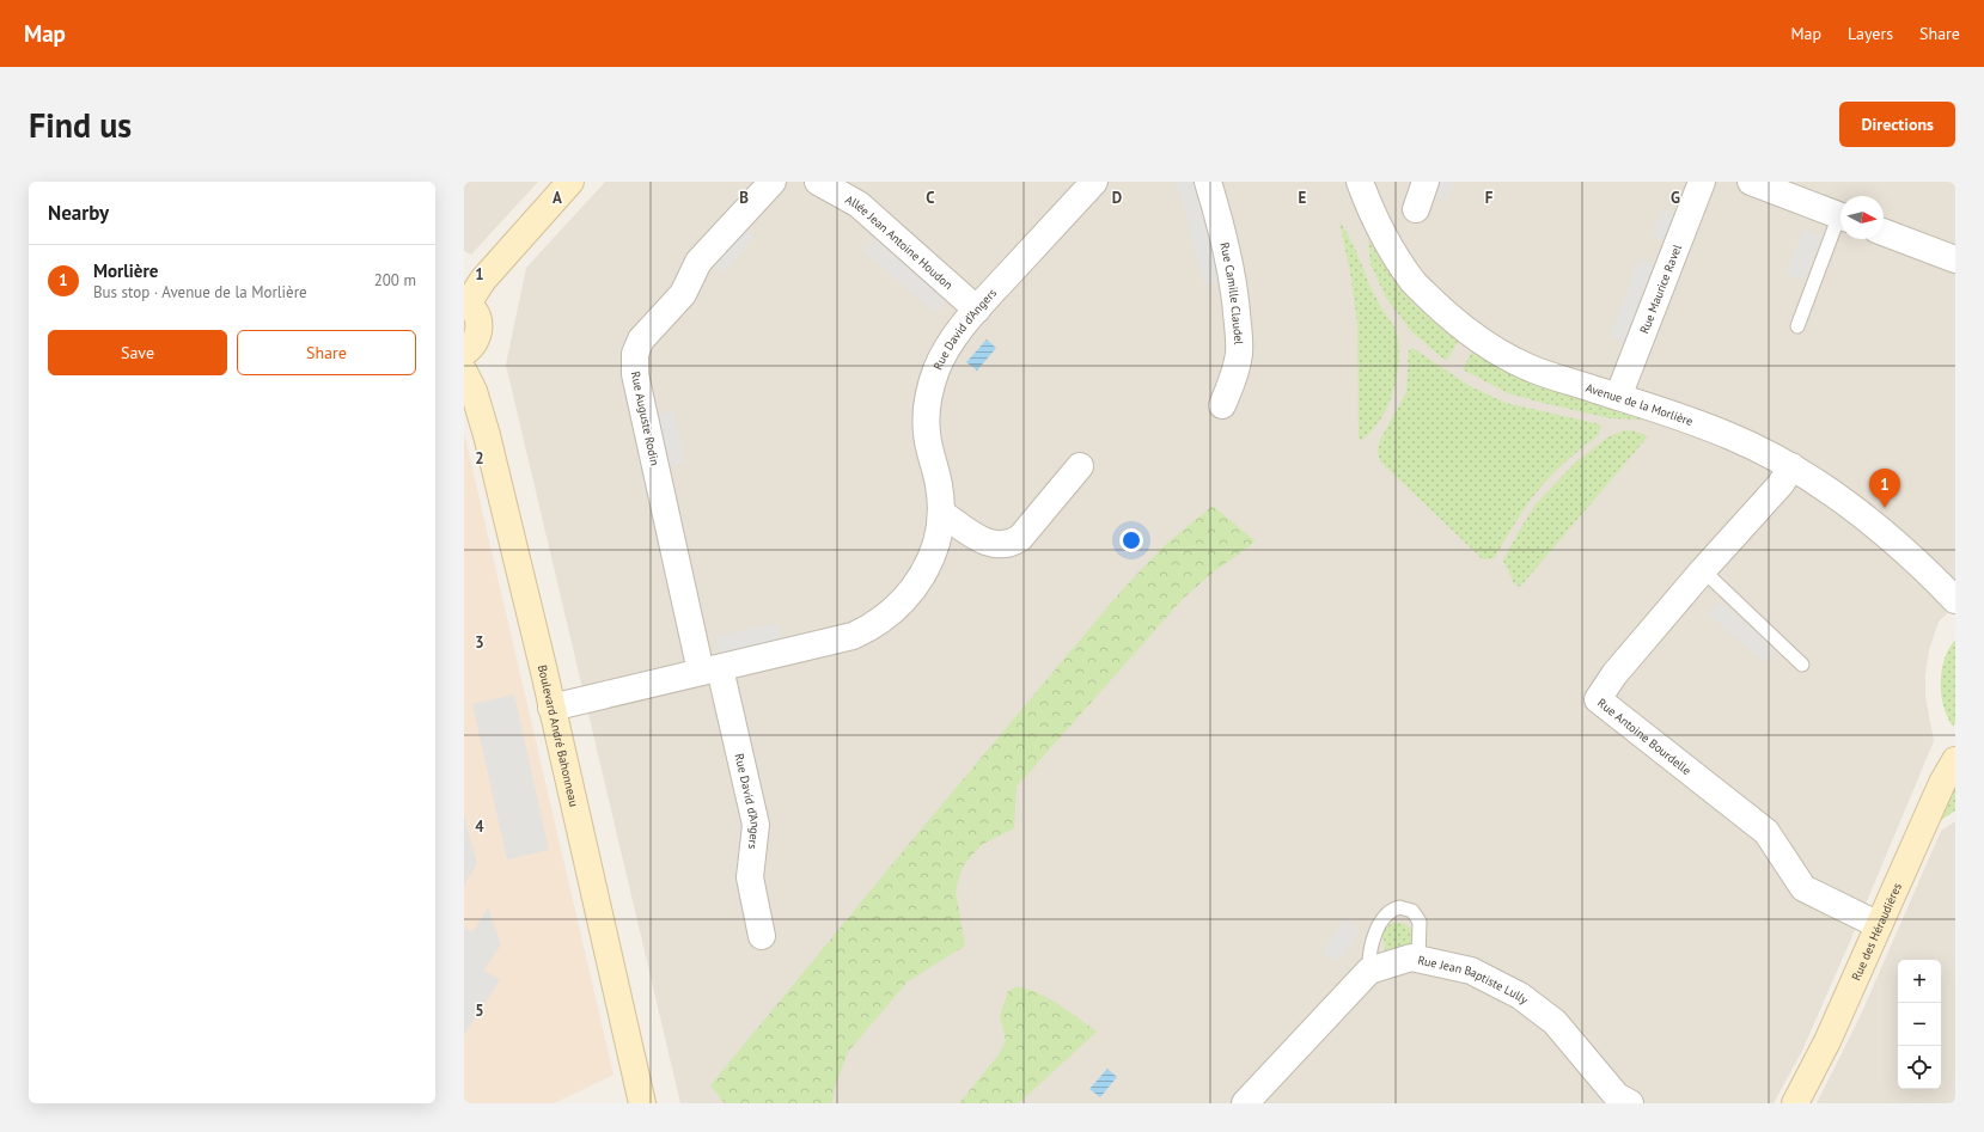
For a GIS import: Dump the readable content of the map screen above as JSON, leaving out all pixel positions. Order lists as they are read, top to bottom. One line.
{"streets":{"street":["Allée Jean Antoine Houdon","Rue Maurice Ravel","Rue Camille Claudel","Rue David d’Angers","Avenue de la Morlière","Rue Auguste Rodin","Boulevard André Bahonneau","Rue Antoine Bourdelle","Rue des Héraudières","Rue Jean Baptiste Lully"]},"crossings":[["Allée Jean Antoine Houdon","Rue David d’Angers"],["Rue Maurice Ravel","Avenue de la Morlière"],["Rue David d’Angers","Rue Auguste Rodin"],["Rue David d’Angers","Boulevard André Bahonneau"],["Avenue de la Morlière","Rue Antoine Bourdelle"],["Rue Antoine Bourdelle","Rue des Héraudières"]],"north":"right","page":{"header":"Map","nav":["Map","Layers","Share"],"buttons":["Directions",["Save","Share"]],"title":"Find us","heading":"Nearby","list":[{"mark":"1","name":"Morlière","note":"Bus stop · Avenue de la Morlière","value":"200 m"}],"pins":"1","map_buttons":["+","−"]},"grid":{"columns":["A","B","C","D","E","F","G"],"rows":["1","2","3","4","5"]}}
